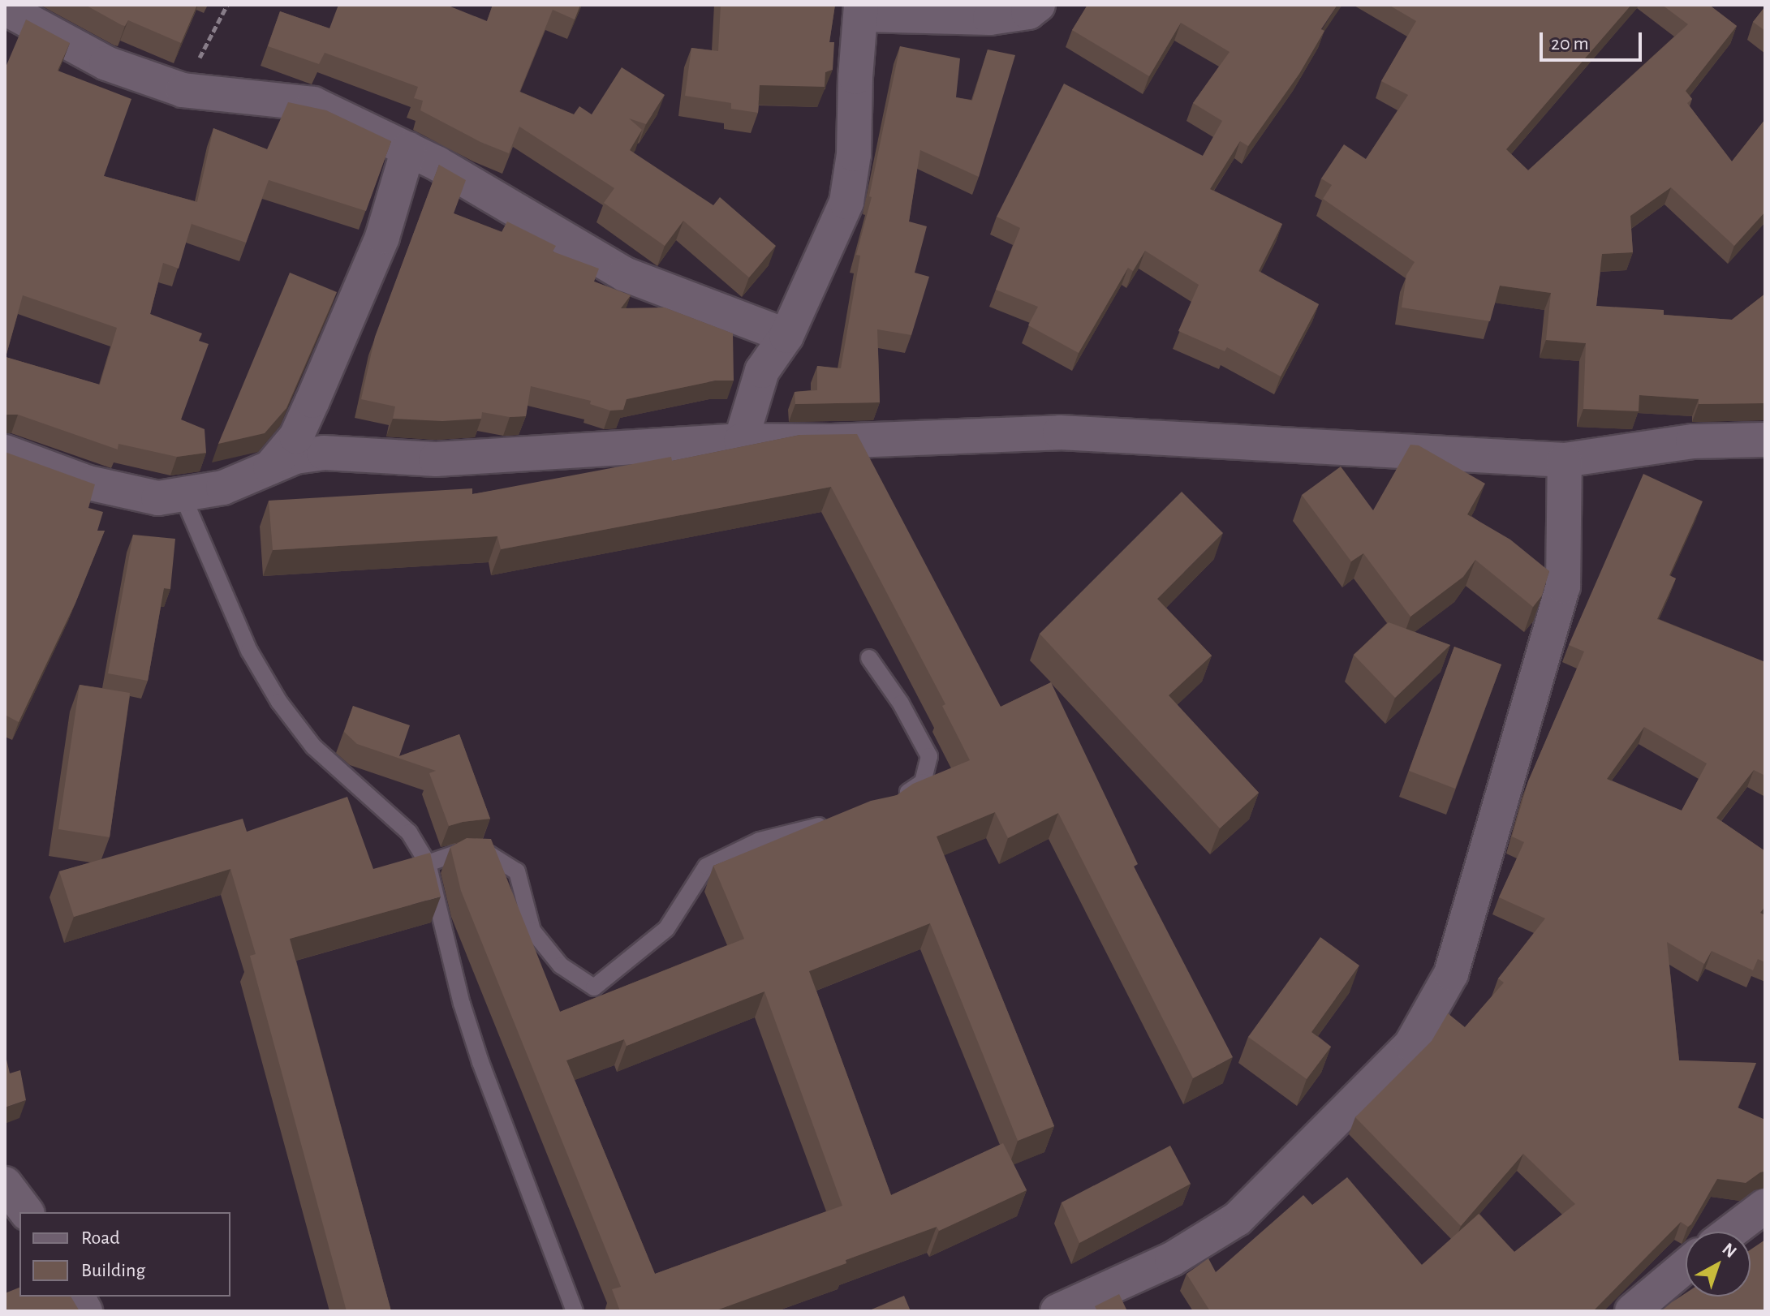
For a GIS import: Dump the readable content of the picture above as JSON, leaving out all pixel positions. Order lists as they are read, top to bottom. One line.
{"legend":["Road","Building"],"scale_bar":"20 m","north":"top right"}
